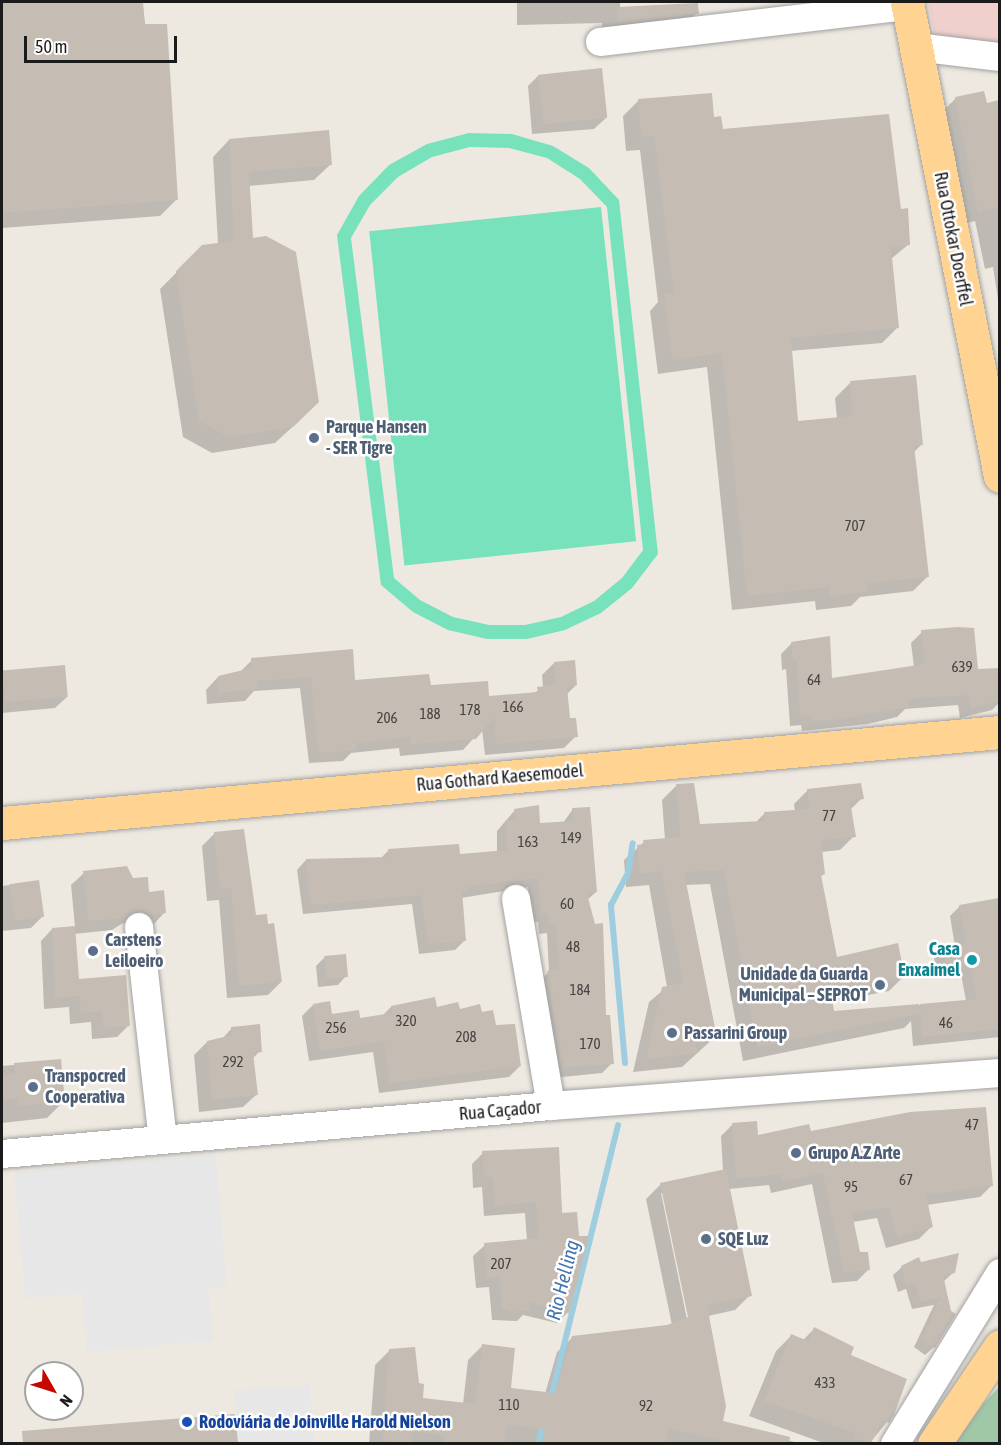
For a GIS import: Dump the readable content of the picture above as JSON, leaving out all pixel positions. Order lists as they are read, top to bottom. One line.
{"streets":{"main road":["Rua Ottokar Doerffel","Rua Gothard Kaesemodel"],"street":["Rua Caçador"]},"water":["Rio Helling"],"places":["Parque Hansen - SER Tigre","Carstens Leiloeiro","Casa Enxaimel","Unidade da Guarda Municipal – SEPROT","Passarini Group","Transpocred Cooperativa","Grupo A.Z Arte","SQE Luz","Rodoviária de Joinville Harold Nielson"],"house_numbers":["707","639","64","166","178","188","206","77","149","163","60","48","184","320","46","256","208","170","292","47","67","95","207","433","110","92"],"scale_bar":"50 m","north":"bottom right"}
